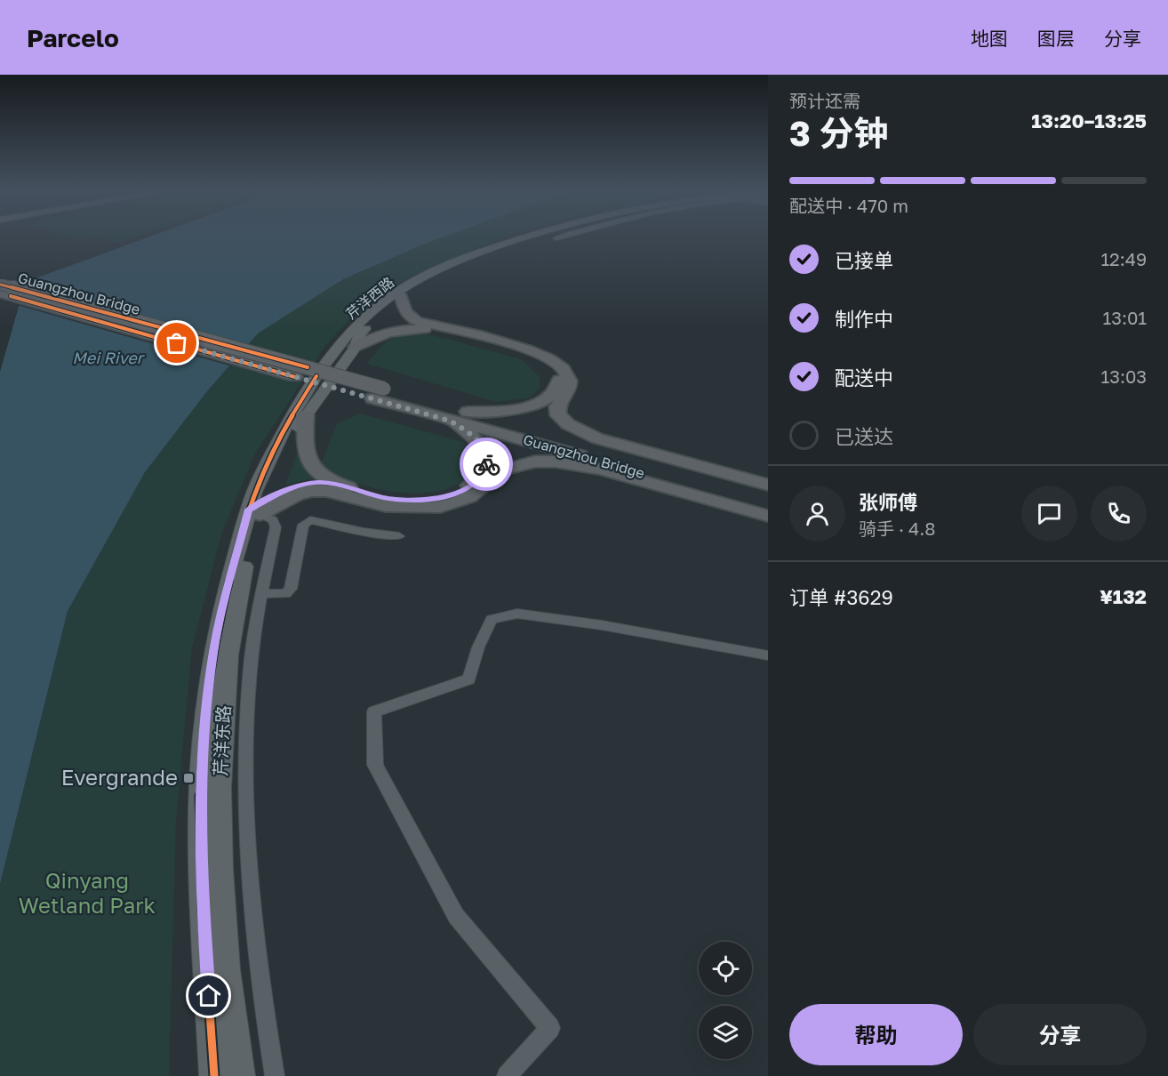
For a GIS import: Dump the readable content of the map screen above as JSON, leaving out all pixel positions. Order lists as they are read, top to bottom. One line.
{"streets":{"highway":["Guangzhou Bridge"],"main road":["芹洋西路","芹洋东路"]},"crossings":[["芹洋西路","芹洋东路"]],"water":["Mei River"],"parks":["Qinyang Wetland Park"],"places":{"transit":["Evergrande"]},"page":{"header":"Parcelo","nav":["地图","图层","分享"],"heading":["3 分钟","预计还需","13:20–13:25"],"panel":["张师傅","骑手 · 4.8","订单 #3629","¥132"],"bar":"配送中 · 470 m","list":[["已接单","12:49"],["制作中","13:01"],["配送中","13:03"],"已送达"],"buttons":["帮助","分享"]}}
